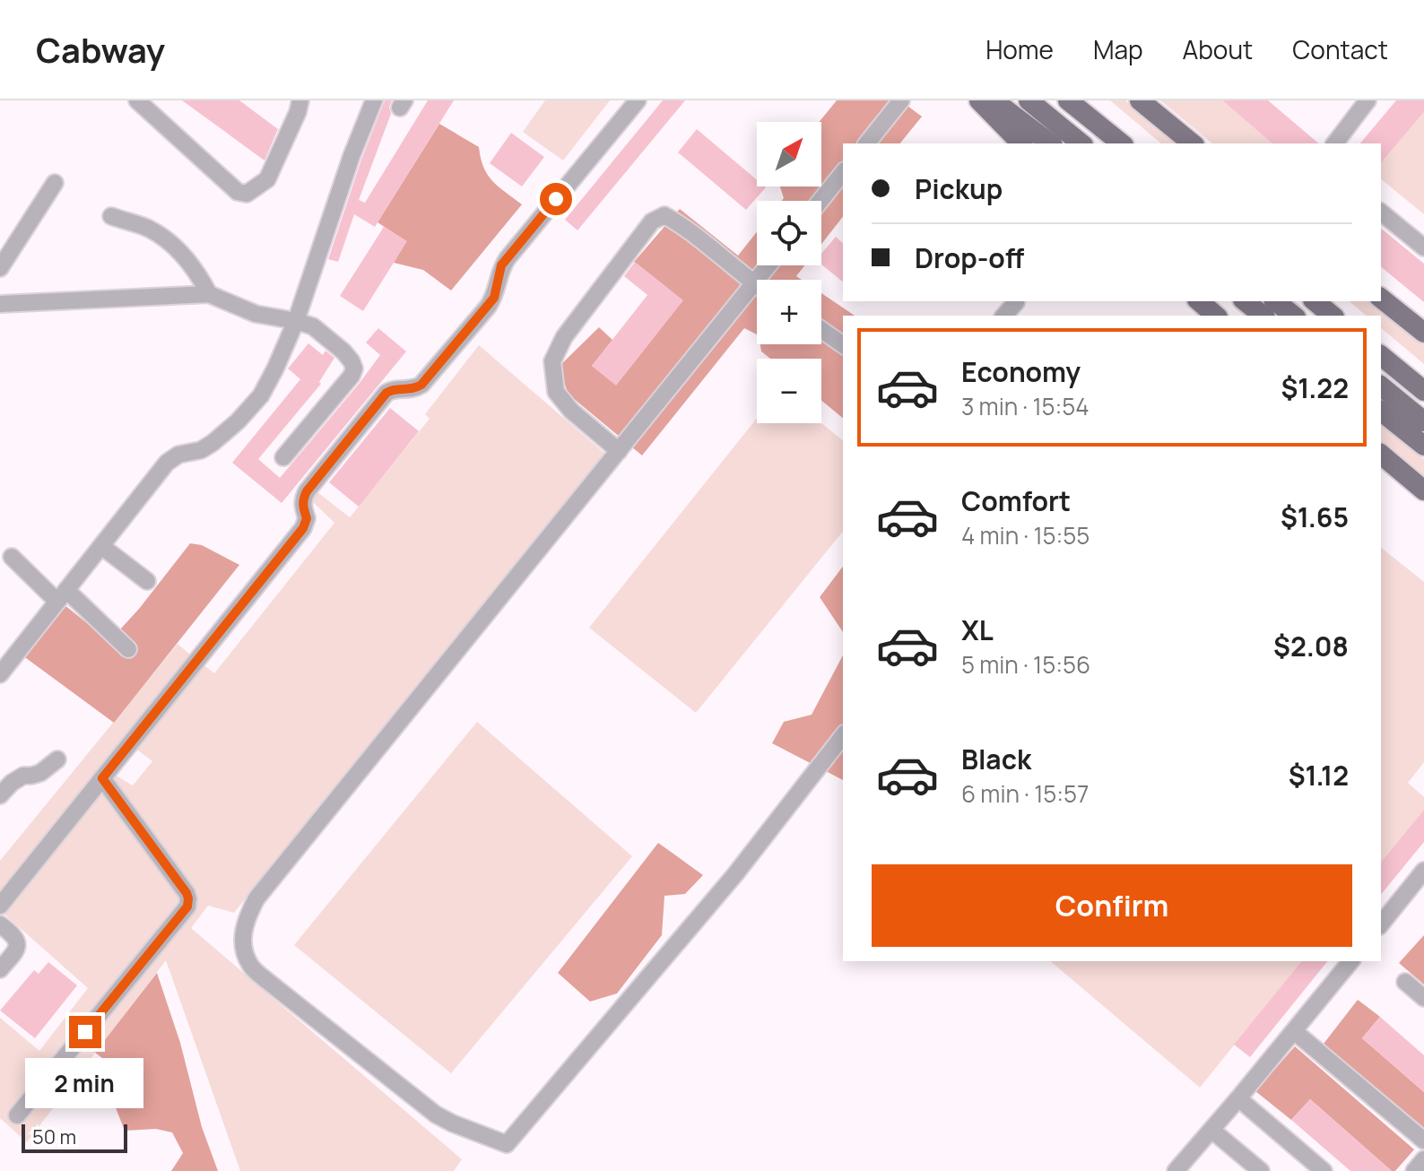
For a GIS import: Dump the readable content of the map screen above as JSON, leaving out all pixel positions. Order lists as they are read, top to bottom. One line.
{"scale_bar":"50 m","north":"top right","page":{"header":"Cabway","nav":["Home","Map","About","Contact"],"map_buttons":["+","−"],"banner":["Pickup","Drop-off"],"list":[{"name":"Economy","note":"3 min · 15:54","value":"$1.22"},{"name":"Comfort","note":"4 min · 15:55","value":"$1.65"},{"name":"XL","note":"5 min · 15:56","value":"$2.08"},{"name":"Black","note":"6 min · 15:57","value":"$1.12"}],"buttons":"Confirm","bubble":"2 min","scale":"50 m"}}
